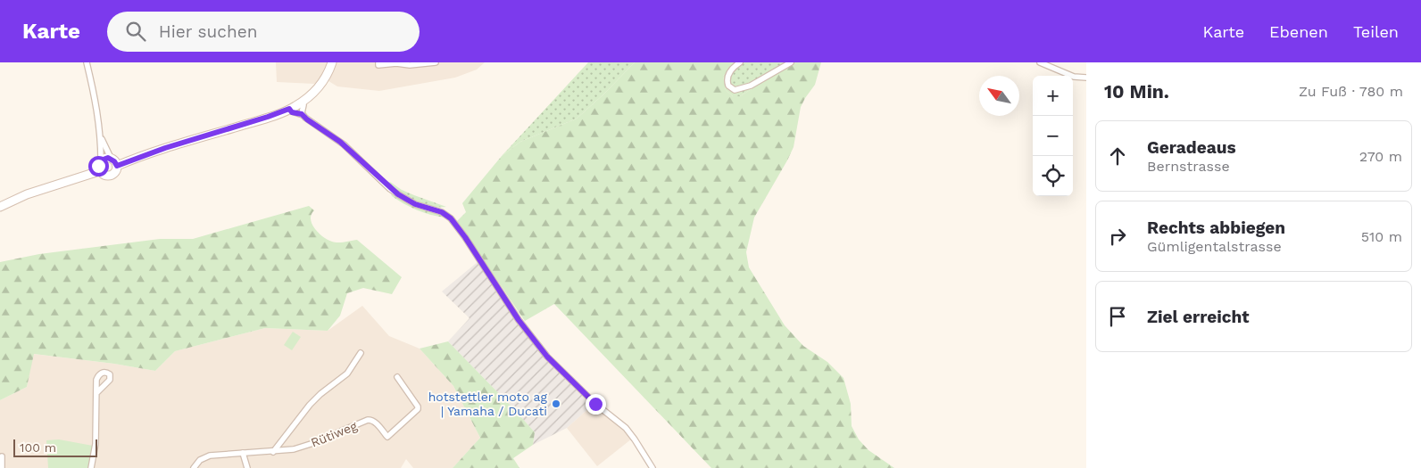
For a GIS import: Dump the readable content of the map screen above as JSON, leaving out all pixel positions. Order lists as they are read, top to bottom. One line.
{"streets":{"street":["Rütiweg"]},"places":["hotstettler moto ag | Yamaha / Ducati"],"scale_bar":"100 m","north":"top left","page":{"header":"Karte","search":"Hier suchen","nav":["Karte","Ebenen","Teilen"],"heading":["10 Min.","Zu Fuß · 780 m"],"map_buttons":["+","−"],"list":[["Geradeaus","Bernstrasse","270 m"],["Rechts abbiegen","Gümligentalstrasse","510 m"],"Ziel erreicht"],"scale":"100 m"}}
